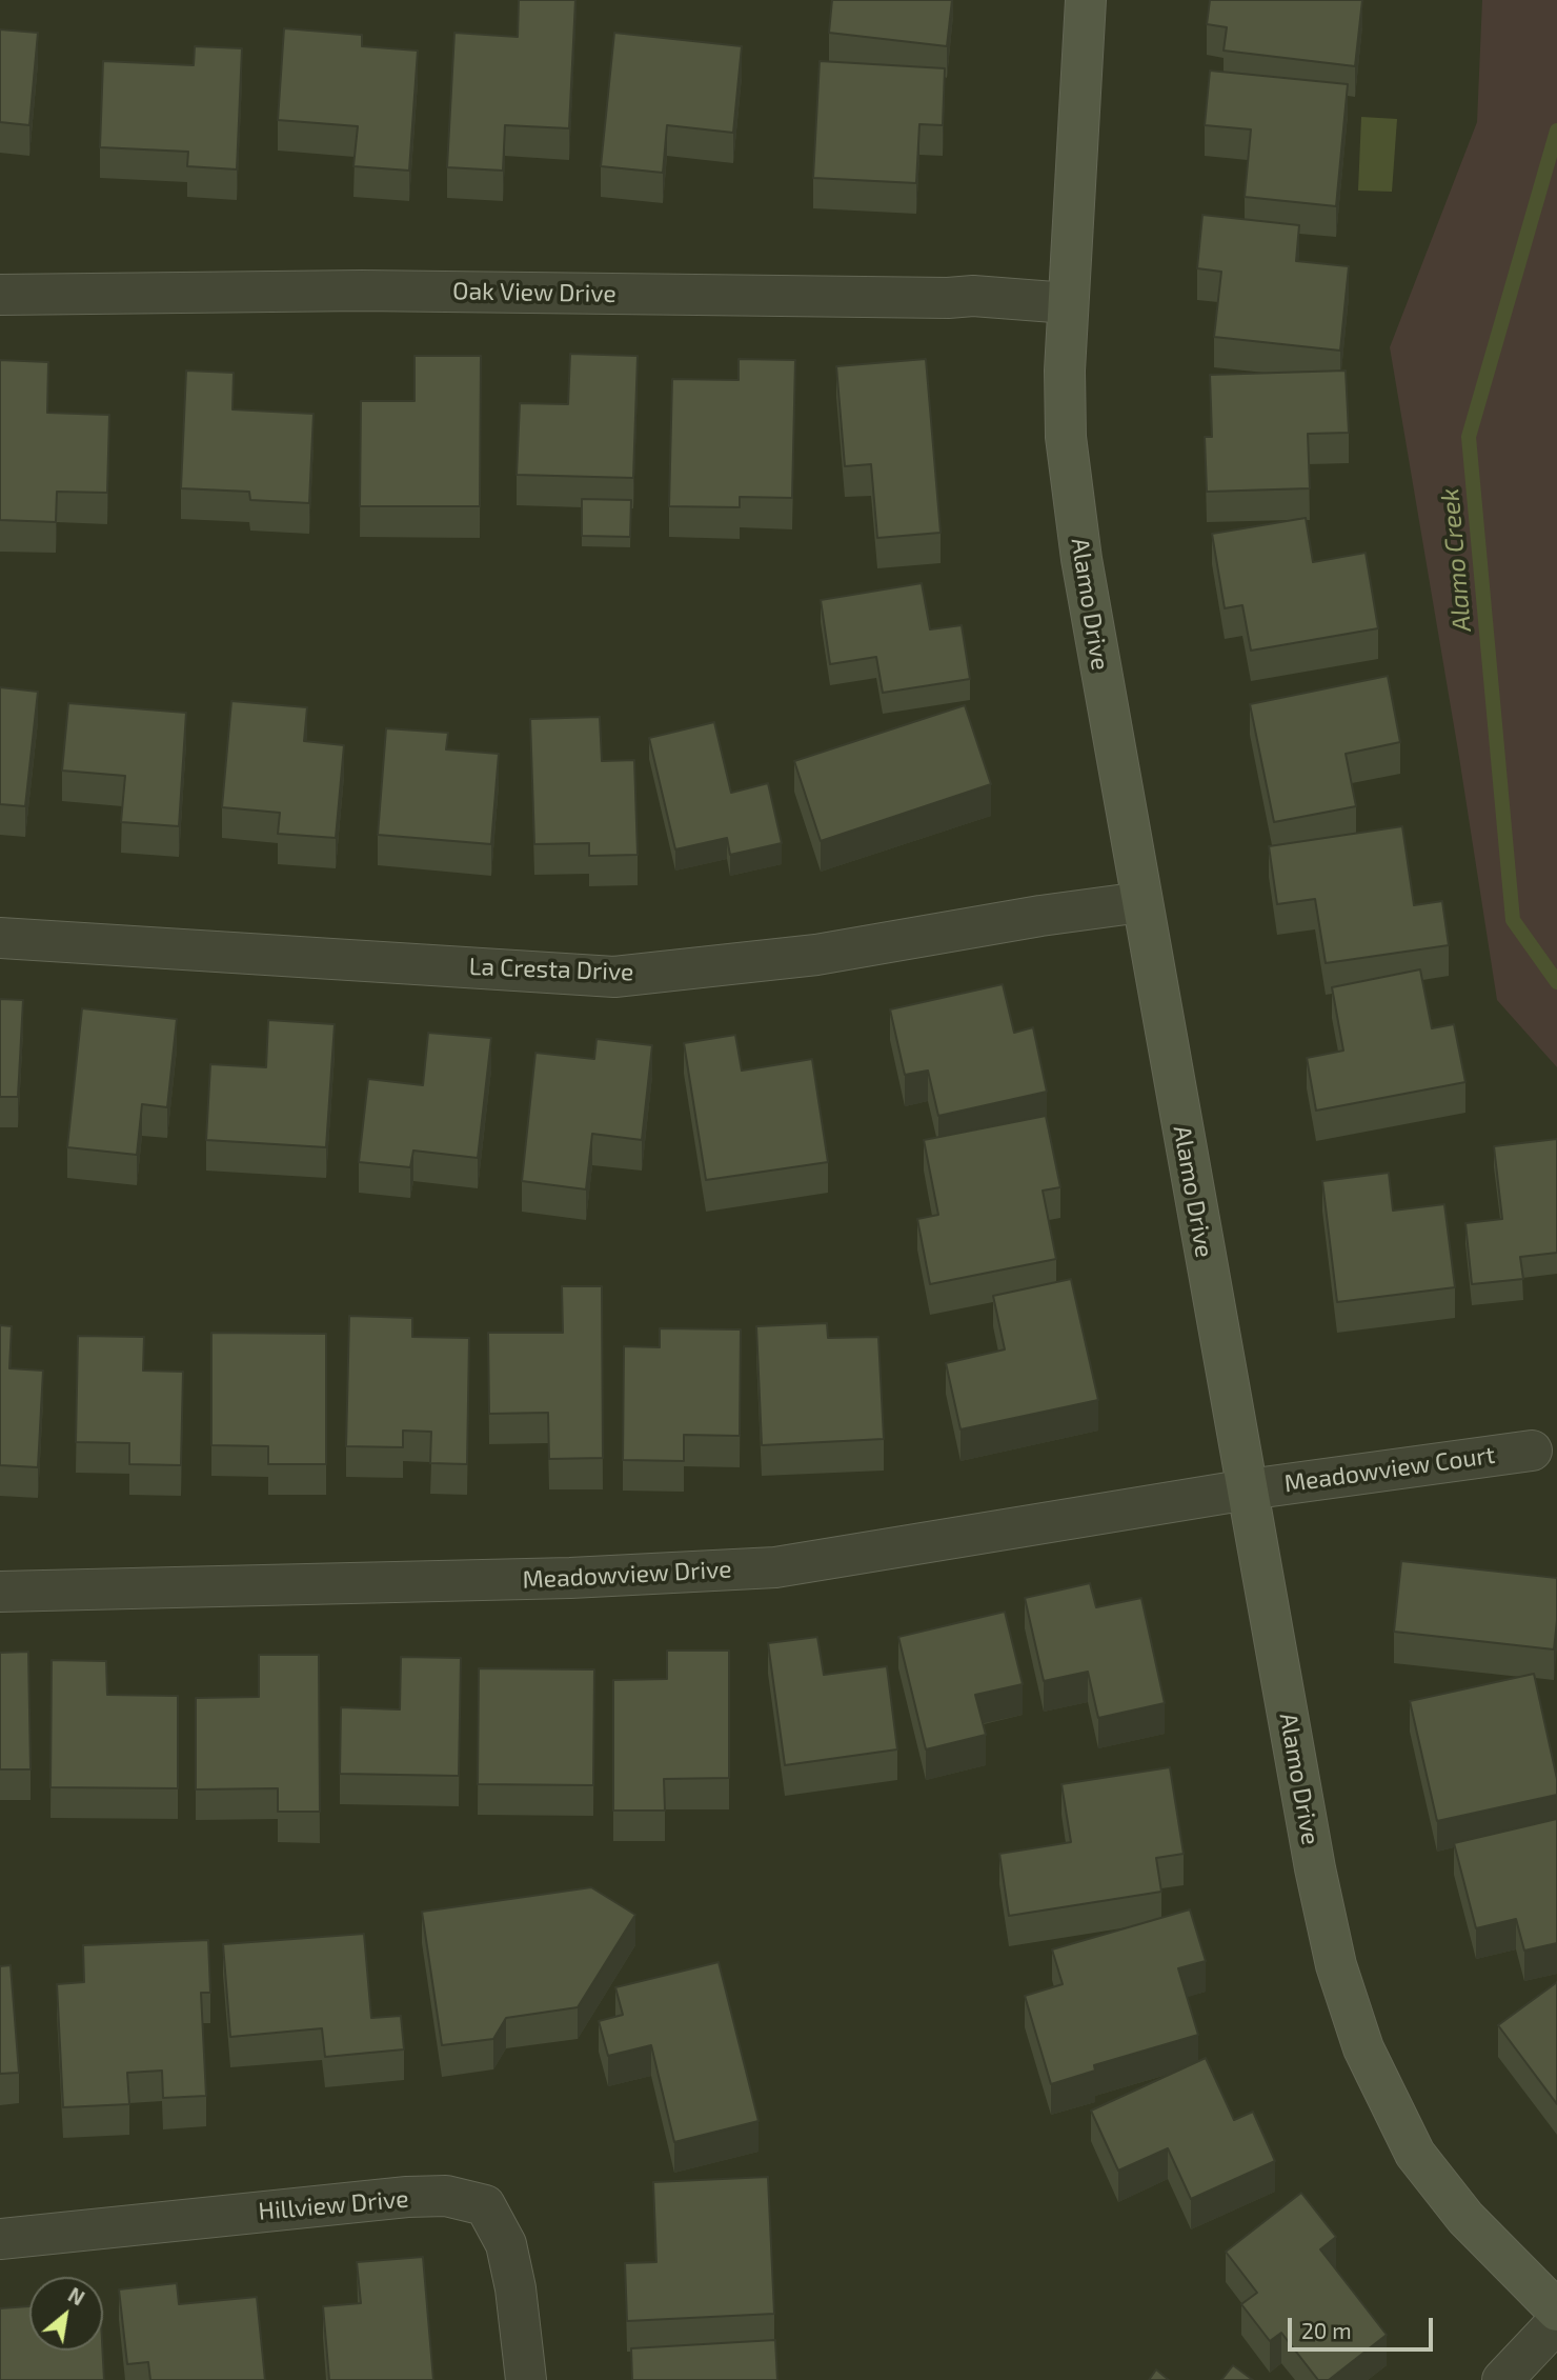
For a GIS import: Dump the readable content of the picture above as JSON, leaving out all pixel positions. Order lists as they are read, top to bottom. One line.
{"streets":{"main road":["Alamo Drive"],"street":["Oak View Drive","La Cresta Drive","Meadowview Court","Meadowview Drive","Hillview Drive"]},"crossings":[["Oak View Drive","Alamo Drive"],["Alamo Drive","La Cresta Drive"],["Alamo Drive","Meadowview Court"],["Alamo Drive","Meadowview Drive"],["Meadowview Court","Meadowview Drive"]],"water":["Alamo Creek"],"scale_bar":"20 m","north":"top right"}
